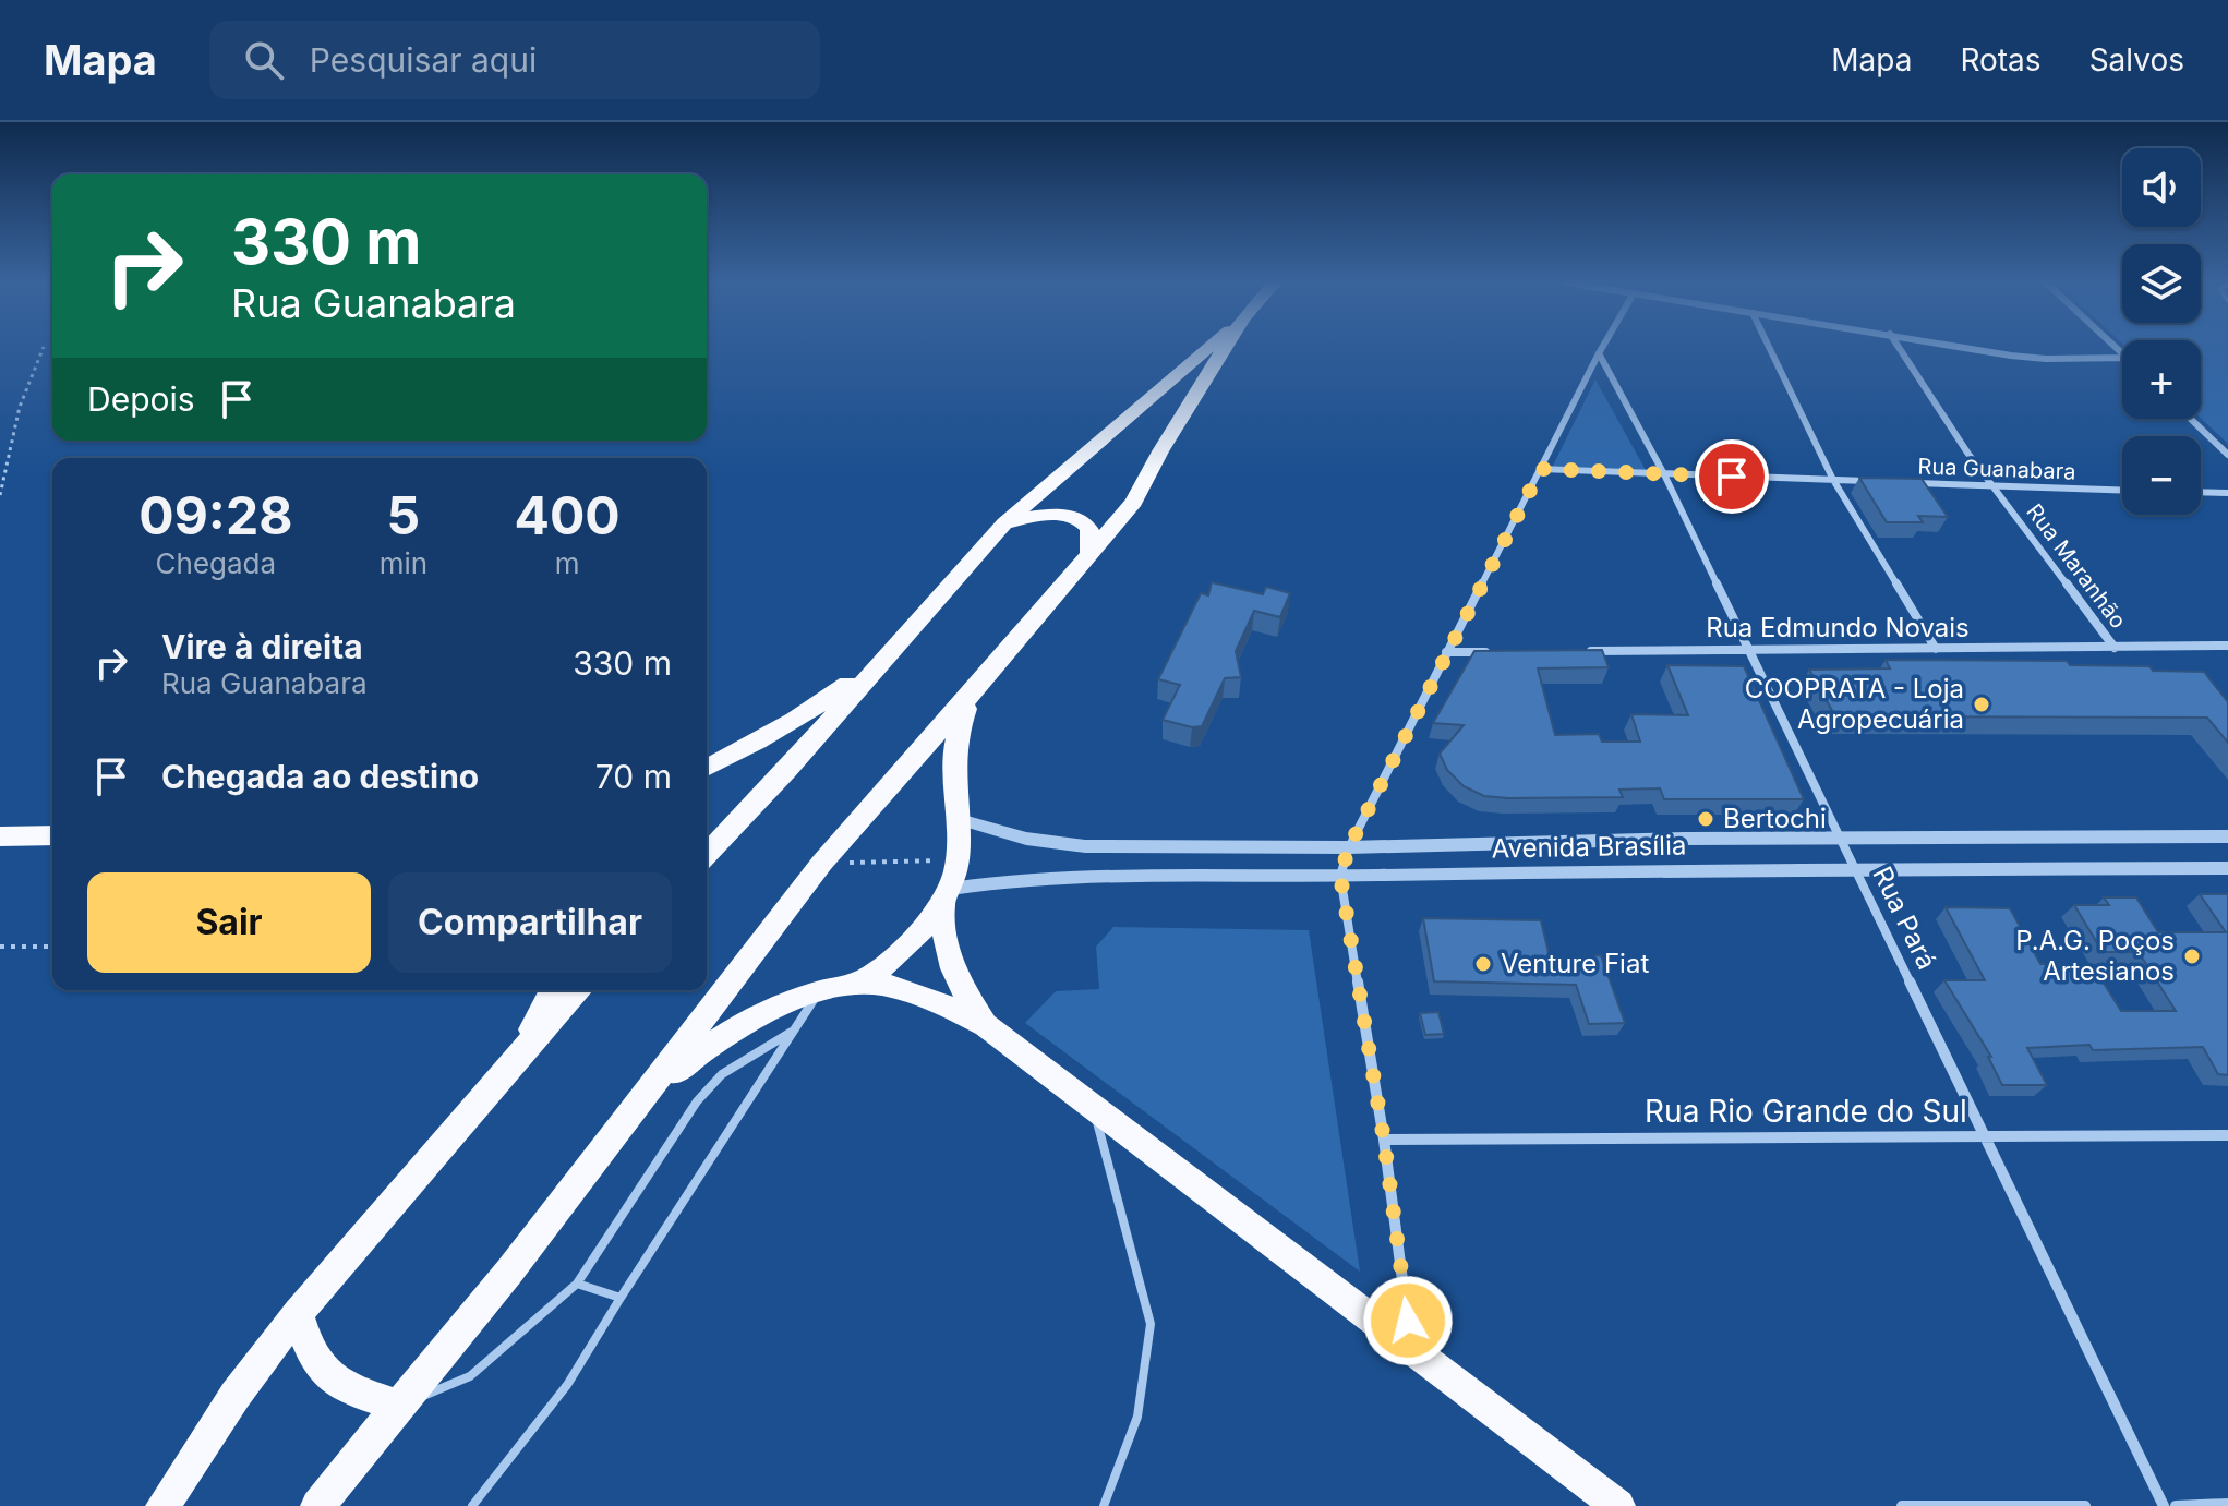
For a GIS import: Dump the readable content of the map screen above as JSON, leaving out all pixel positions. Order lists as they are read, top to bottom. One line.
{"streets":{"street":["Rua Guanabara","Rua Maranhão","Rua Edmundo Novais","Avenida Brasília","Rua Pará","Rua Rio Grande do Sul"]},"crossings":[["Rua Guanabara","Rua Maranhão"],["Rua Guanabara","Rua Pará"],["Rua Maranhão","Rua Edmundo Novais"],["Rua Edmundo Novais","Rua Pará"],["Avenida Brasília","Rua Pará"],["Rua Pará","Rua Rio Grande do Sul"]],"places":["COOPRATA - Loja Agropecuária","Bertochi","P.A.G. Poços Artesianos","Venture Fiat"],"page":{"header":"Mapa","search":"Pesquisar aqui","nav":["Mapa","Rotas","Salvos"],"map_buttons":["+","−"],"turn":["330 m","Rua Guanabara"],"then":"Depois","eta":["09:28","Chegada","5","min","400","m"],"list":[{"name":"Vire à direita","note":"Rua Guanabara","value":"330 m"},{"name":"Chegada ao destino","value":"70 m"}],"buttons":["Sair","Compartilhar"]}}
